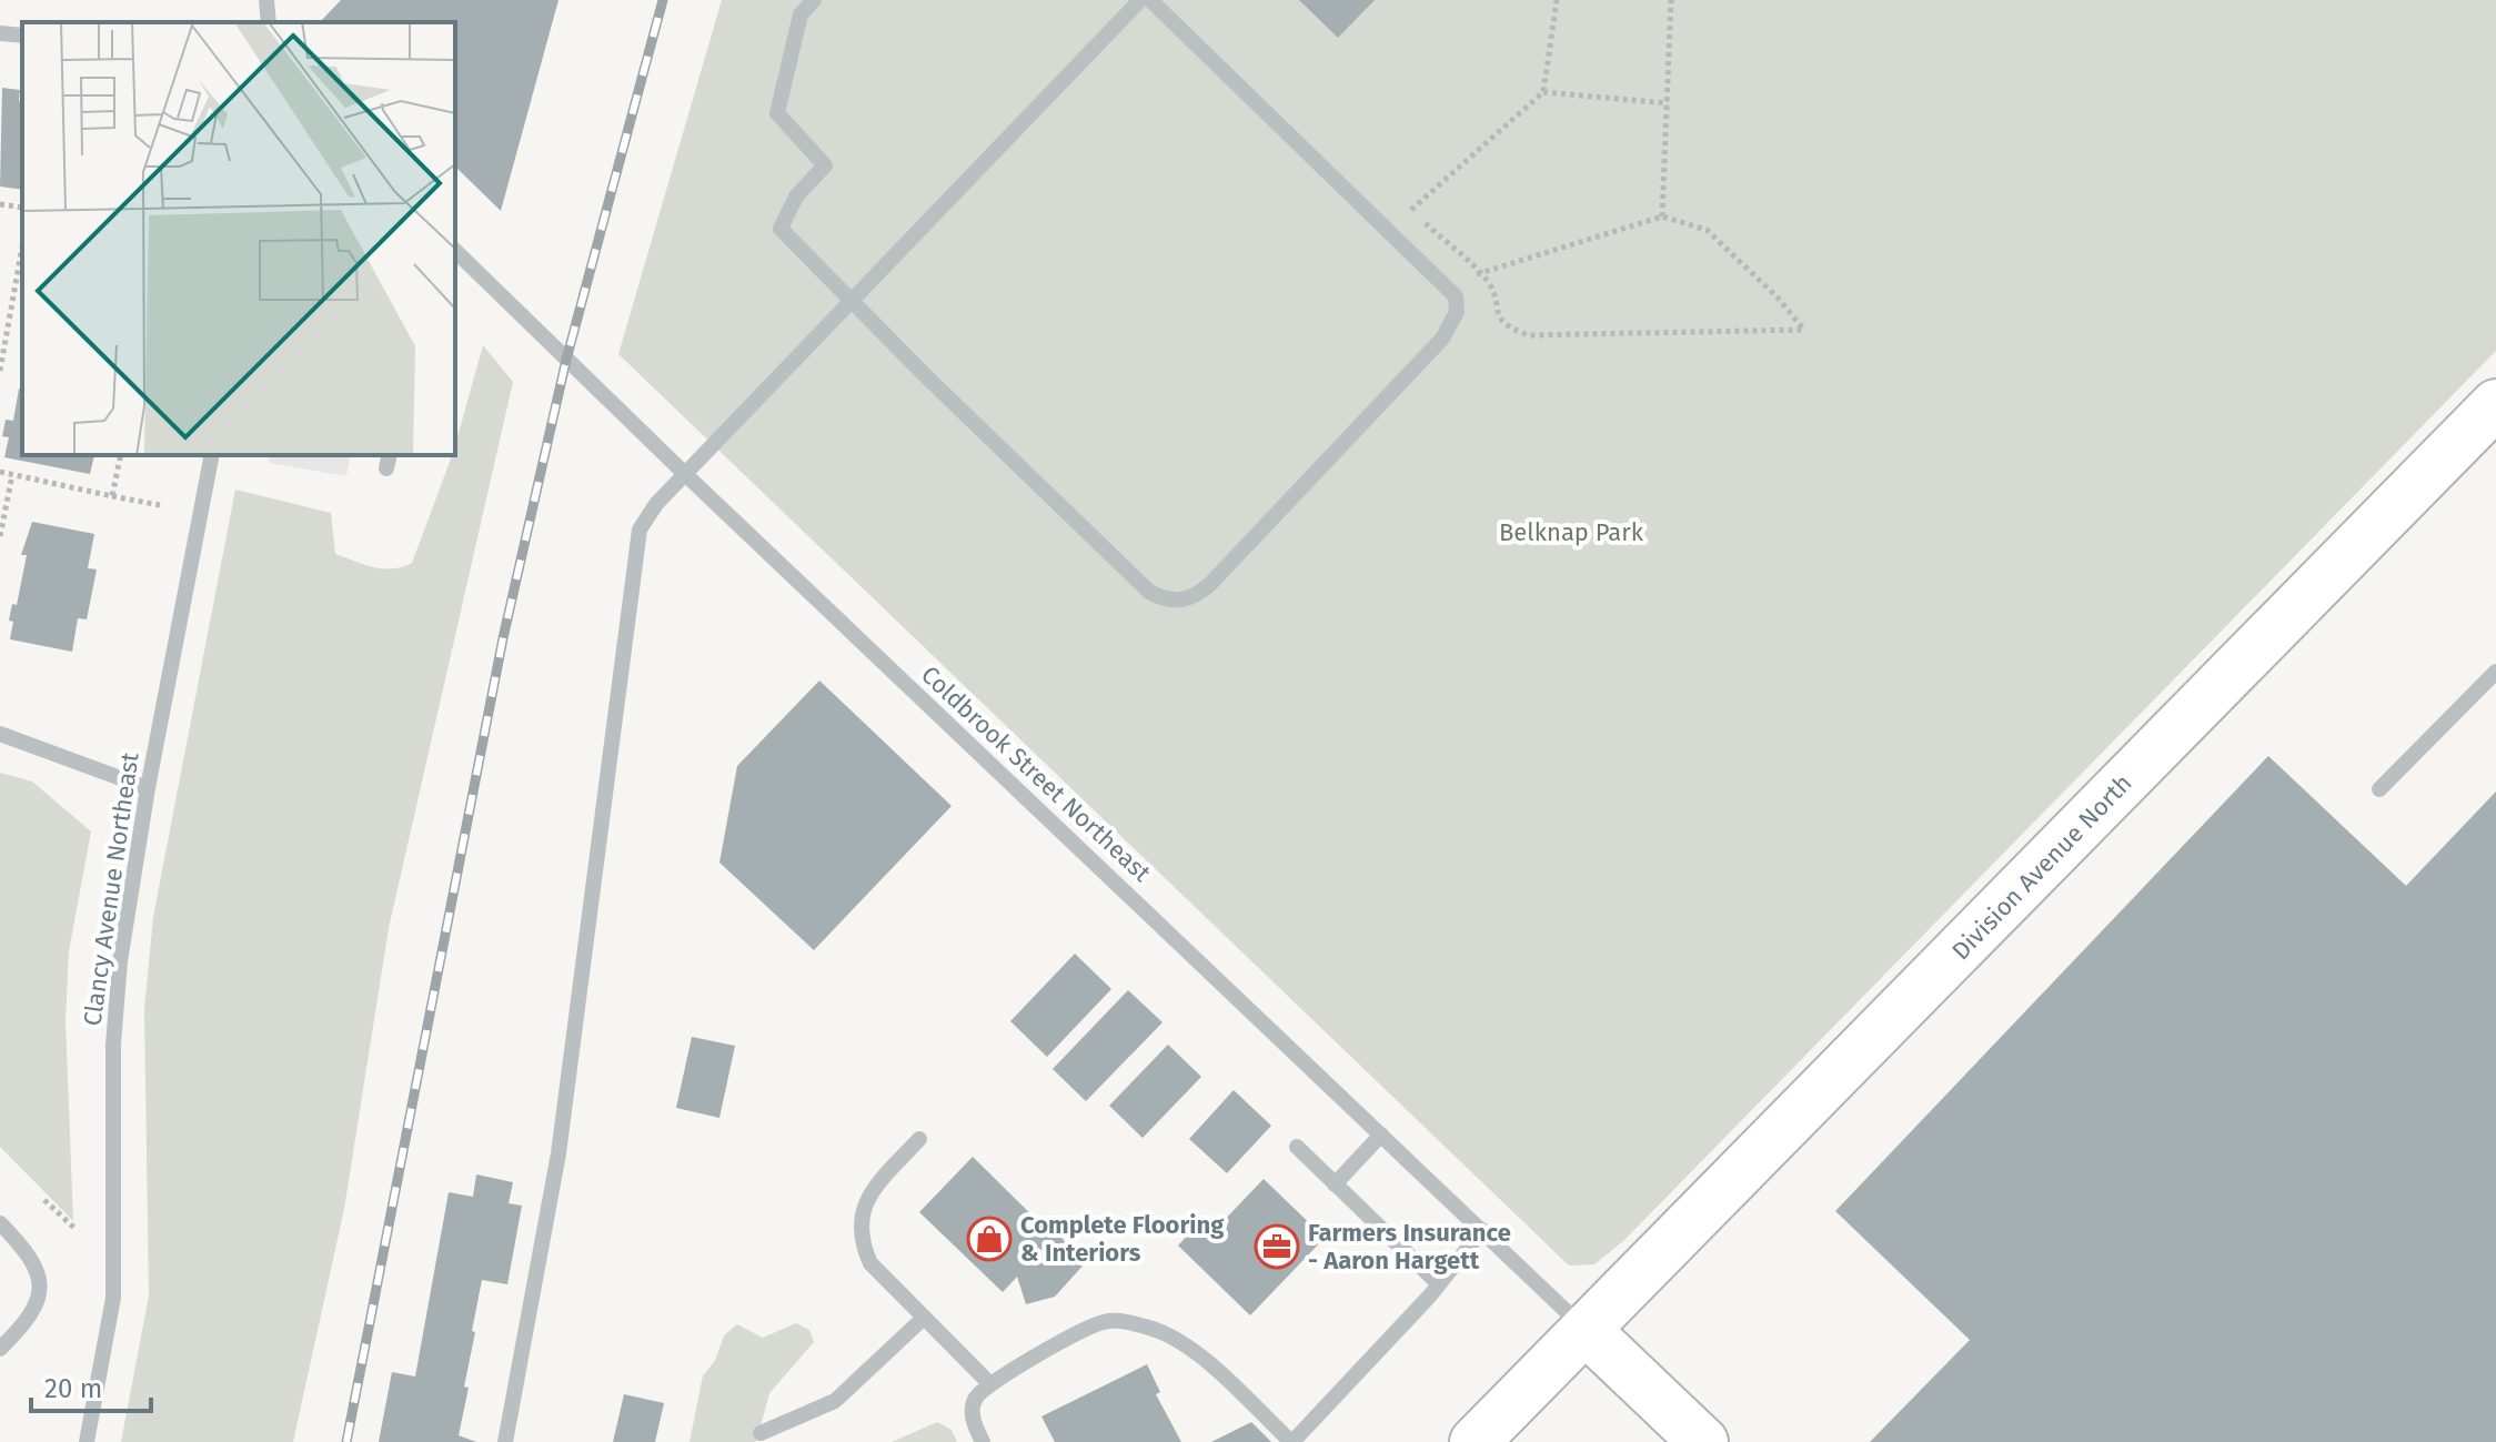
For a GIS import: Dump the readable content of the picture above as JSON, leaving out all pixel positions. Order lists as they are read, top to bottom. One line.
{"streets":{"main road":["Division Avenue North"],"street":["Coldbrook Street Northeast","Clancy Avenue Northeast"]},"crossings":[["Coldbrook Street Northeast","Division Avenue North"]],"parks":["Belknap Park"],"places":{"shop":["Complete Flooring & Interiors"],"office":["Farmers Insurance - Aaron Hargett"]},"scale_bar":"20 m"}
